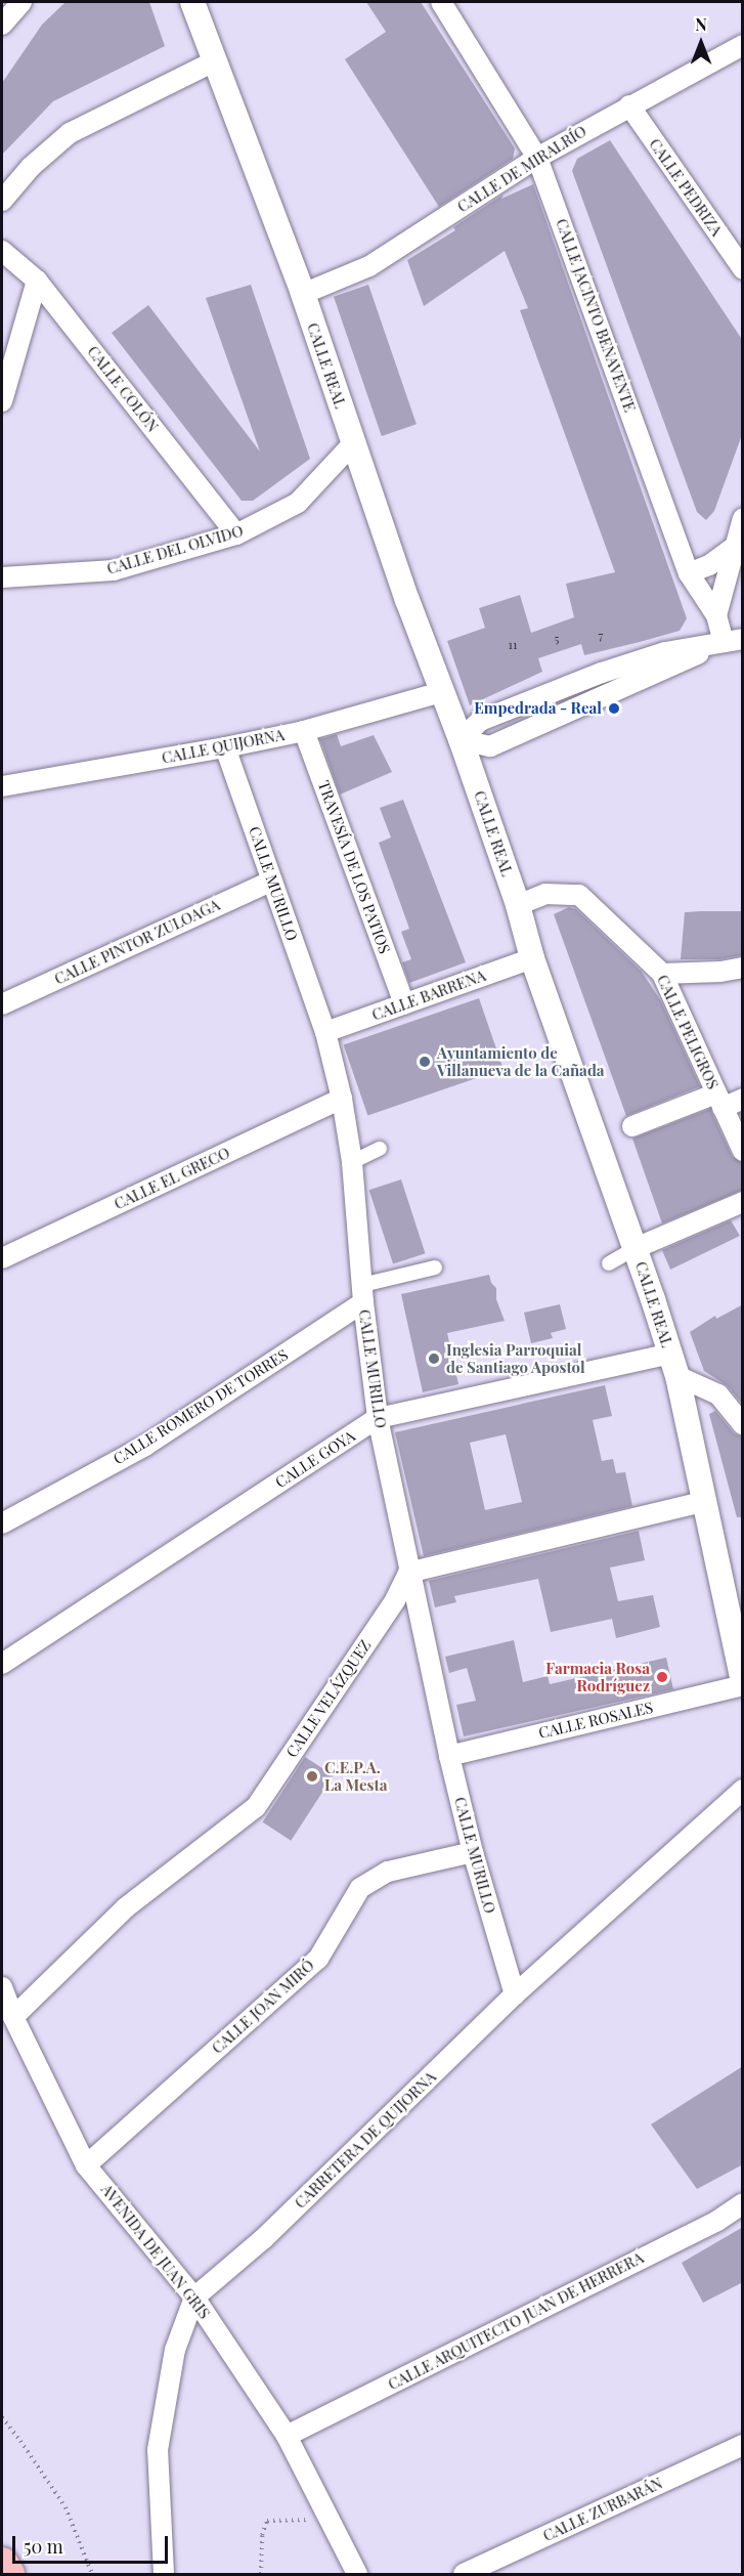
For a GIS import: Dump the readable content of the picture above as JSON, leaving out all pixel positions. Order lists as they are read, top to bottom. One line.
{"streets":{"street":["CALLE DE MIRALRÍO","CALLE PEDRIZA","CALLE JACINTO BENAVENTE","CALLE REAL","CALLE COLÓN","CALLE DEL OLVIDO","CALLE QUIJORNA","TRAVESÍA DE LOS PATIOS","CALLE MURILLO","CALLE PINTOR ZULOAGA","CALLE BARRENA","CALLE PELIGROS","CALLE EL GRECO","CALLE ROMERO DE TORRES","CALLE GOYA","CALLE VELÁZQUEZ","CALLE ROSALES","CALLE JOAN MIRÓ","CARRETERA DE QUIJORNA","AVENIDA DE JUAN GRIS","CALLE ARQUITECTO JUAN DE HERRERA","CALLE ZURBARÁN"]},"crossings":[["CALLE DE MIRALRÍO","CALLE PEDRIZA"],["CALLE DE MIRALRÍO","CALLE JACINTO BENAVENTE"],["CALLE DE MIRALRÍO","CALLE REAL"],["CALLE REAL","CALLE DEL OLVIDO"],["CALLE REAL","CALLE QUIJORNA"],["CALLE REAL","CALLE BARRENA"],["CALLE REAL","CALLE PELIGROS"],["CALLE REAL","CALLE GOYA"],["CALLE REAL","CALLE ROSALES"],["CALLE COLÓN","CALLE DEL OLVIDO"],["CALLE QUIJORNA","TRAVESÍA DE LOS PATIOS"],["CALLE QUIJORNA","CALLE MURILLO"],["TRAVESÍA DE LOS PATIOS","CALLE BARRENA"],["CALLE MURILLO","CALLE PINTOR ZULOAGA"],["CALLE MURILLO","CALLE BARRENA"],["CALLE MURILLO","CALLE EL GRECO"],["CALLE MURILLO","CALLE ROMERO DE TORRES"],["CALLE MURILLO","CALLE GOYA"],["CALLE MURILLO","CALLE VELÁZQUEZ"],["CALLE MURILLO","CALLE ROSALES"],["CALLE MURILLO","CALLE JOAN MIRÓ"],["CALLE MURILLO","CARRETERA DE QUIJORNA"],["CALLE VELÁZQUEZ","AVENIDA DE JUAN GRIS"],["CALLE JOAN MIRÓ","AVENIDA DE JUAN GRIS"],["CARRETERA DE QUIJORNA","AVENIDA DE JUAN GRIS"],["AVENIDA DE JUAN GRIS","CALLE ARQUITECTO JUAN DE HERRERA"]],"places":["Empedrada - Real","Ayuntamiento de Villanueva de la Cañada","Inglesia Parroquial de Santiago Apostol","Farmacia Rosa Rodríguez","C.E.P.A. La Mesta"],"house_numbers":["7","5","11"],"scale_bar":"50 m","north":"top"}
